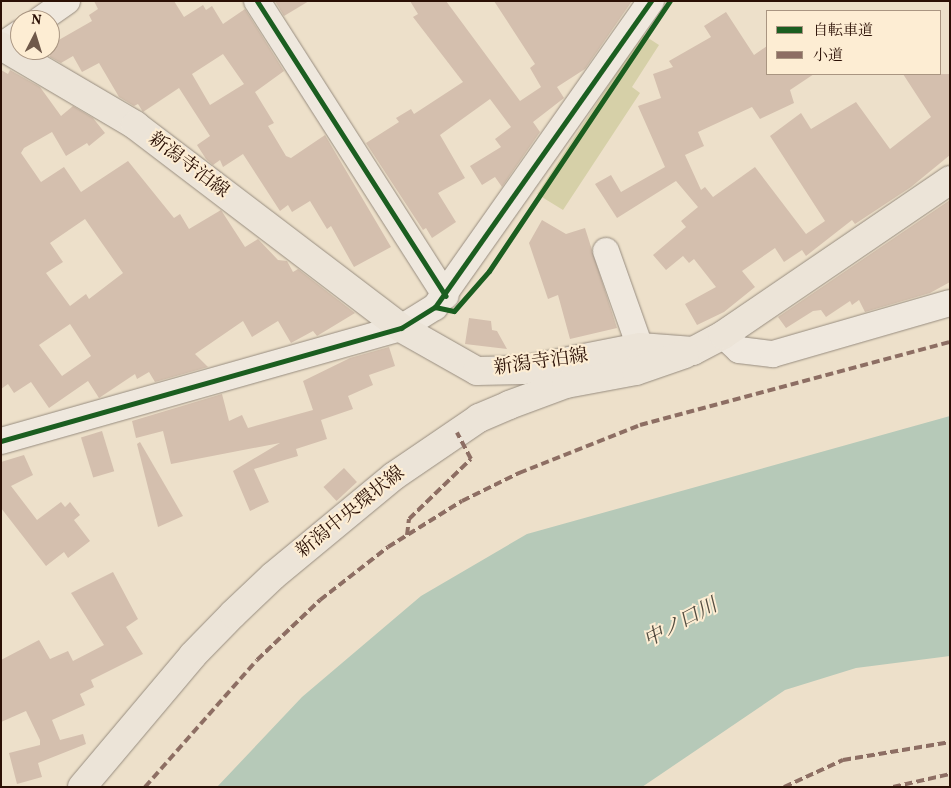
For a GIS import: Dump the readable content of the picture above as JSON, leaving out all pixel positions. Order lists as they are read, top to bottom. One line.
{"streets":{"main road":["新潟寺泊線","新潟中央環状線"]},"crossings":[["新潟寺泊線","新潟中央環状線"]],"water":["中ノ口川"],"legend":["自転車道","小道"],"north":"top"}
